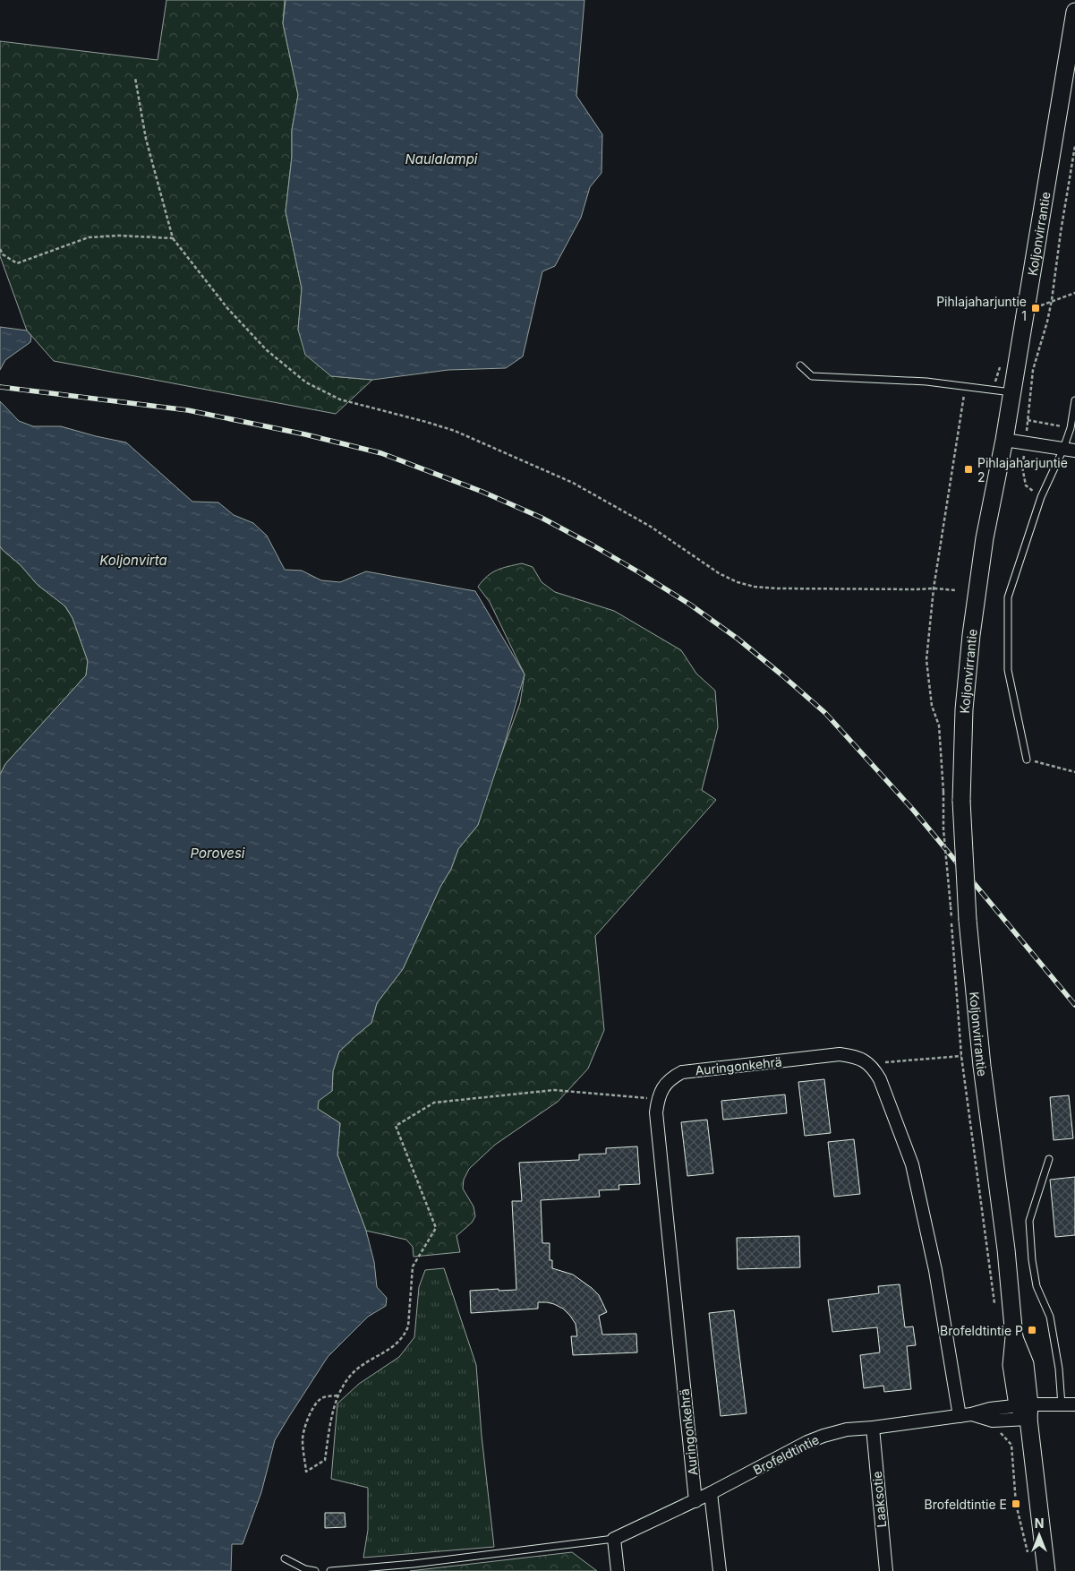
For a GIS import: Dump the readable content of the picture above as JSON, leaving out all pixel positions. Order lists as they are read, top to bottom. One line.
{"streets":{"main road":["Koljonvirrantie"],"street":["Auringonkehrä","Brofeldtintie","Laaksotie"]},"crossings":[["Koljonvirrantie","Brofeldtintie"],["Auringonkehrä","Brofeldtintie"],["Brofeldtintie","Laaksotie"]],"water":["Naulalampi","Koljonvirta","Porovesi"],"places":{"transit":["Pihlajaharjuntie 1","Pihlajaharjuntie 2","Brofeldtintie P","Brofeldtintie E"]},"north":"top"}
